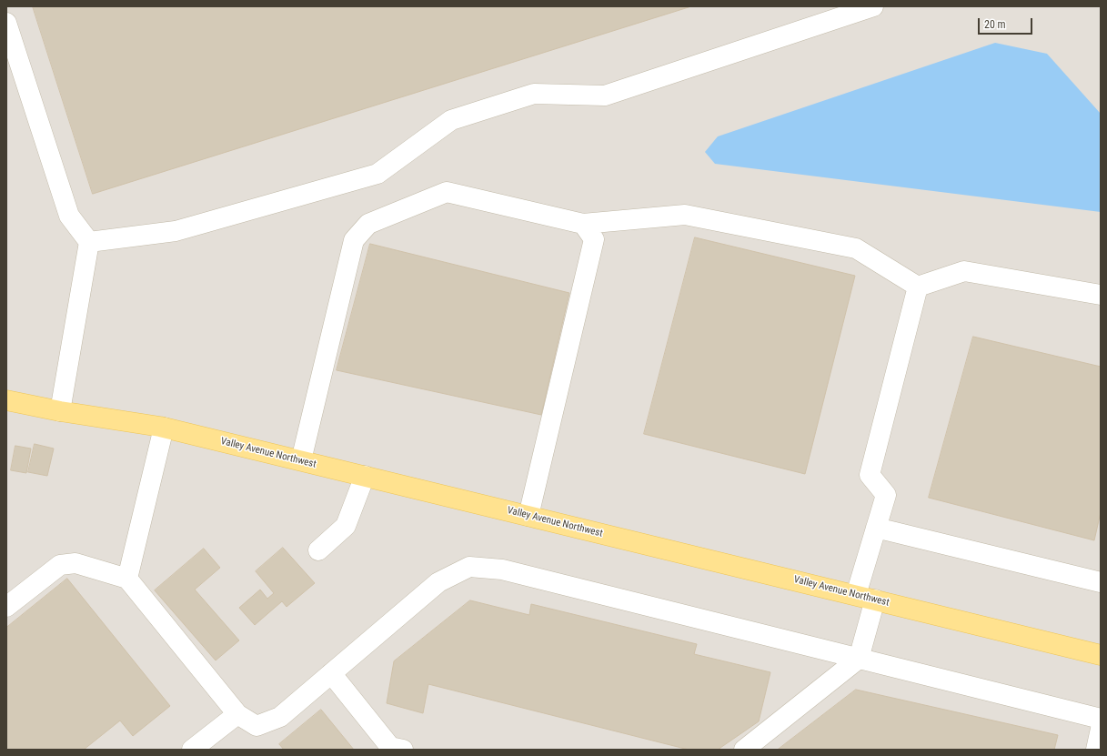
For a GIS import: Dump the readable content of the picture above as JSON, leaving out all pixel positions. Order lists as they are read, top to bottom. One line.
{"streets":{"main road":["Valley Avenue Northwest"]},"scale_bar":"20 m"}
